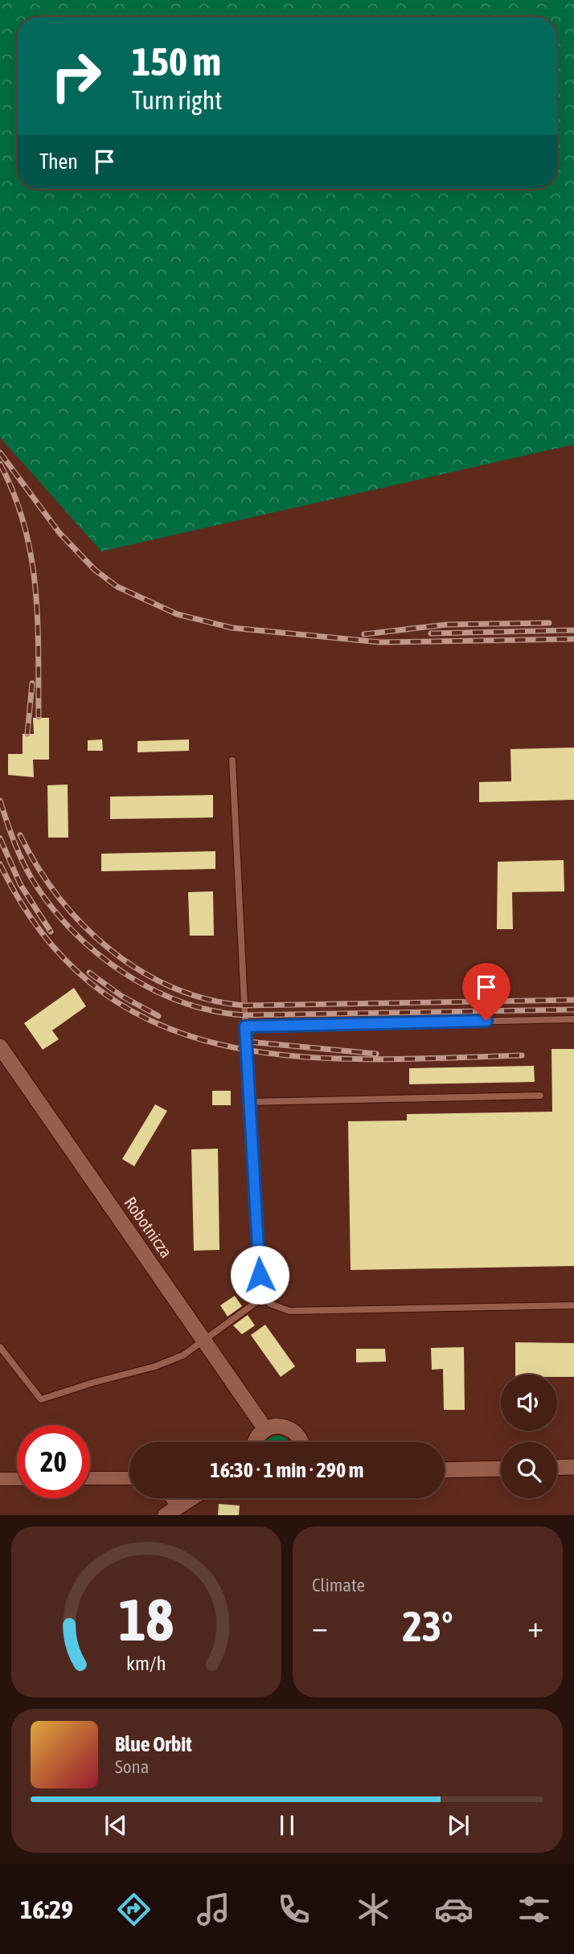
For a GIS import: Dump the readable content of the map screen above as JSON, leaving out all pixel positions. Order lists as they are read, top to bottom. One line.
{"streets":{"street":["Robotnicza"]},"page":{"turn":["150 m","Turn right"],"then":"Then","limit":"20","trip":"16:30 · 1 min · 290 m","tile":"Climate","heat":["−","23°","+"],"song":["Blue Orbit","Sona"],"tabs":"16:29","gauge":["18","km/h"]}}
